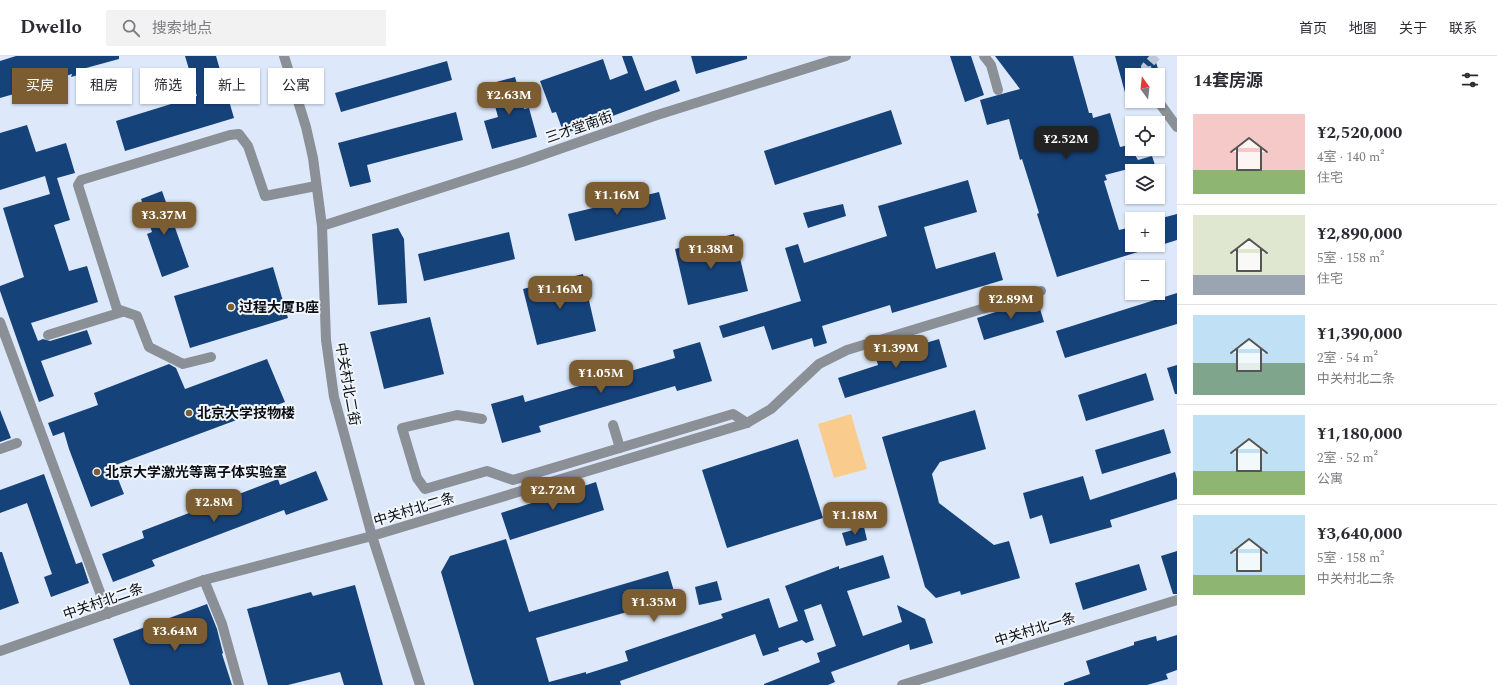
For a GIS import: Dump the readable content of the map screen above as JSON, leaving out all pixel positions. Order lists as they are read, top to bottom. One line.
{"streets":{"street":["三才堂南街","中关村北二街","中关村北二条","中关村北一条"]},"crossings":[["三才堂南街","中关村北二街"],["中关村北二街","中关村北二条"]],"places":["过程大厦B座","北京大学技物楼","北京大学激光等离子体实验室"],"north":"top","page":{"header":"Dwello","search":"搜索地点","nav":["首页","地图","关于","联系"],"heading":"14套房源","map_buttons":["+","−"],"chip":["买房","租房","筛选","新上","公寓"],"price":["¥2.63M","¥2.52M","¥1.16M","¥3.37M","¥1.38M","¥1.16M","¥2.89M","¥1.39M","¥1.05M","¥2.72M","¥2.8M","¥1.18M","¥1.35M","¥3.64M"],"list":[{"name":"¥2,520,000","note":"4室 · 140 m² · 住宅"},{"name":"¥2,890,000","note":"5室 · 158 m² · 住宅"},{"name":"¥1,390,000","note":"2室 · 54 m² · 中关村北二条"},{"name":"¥1,180,000","note":"2室 · 52 m² · 公寓"},{"name":"¥3,640,000","note":"5室 · 158 m² · 中关村北二条"}]}}
